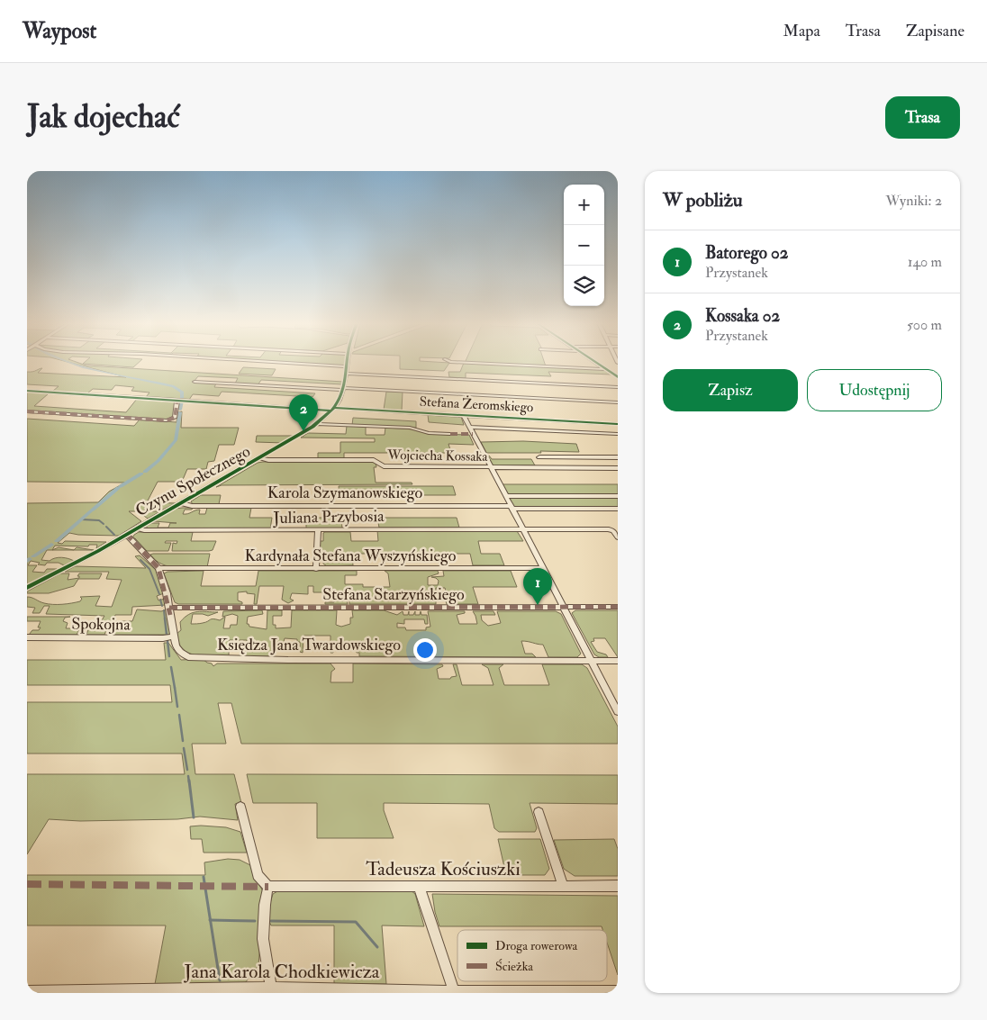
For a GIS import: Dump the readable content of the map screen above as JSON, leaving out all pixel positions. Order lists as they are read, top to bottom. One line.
{"streets":{"street":["Stefana Żeromskiego","Wojciecha Kossaka","Czynu Społecznego","Karola Szymanowskiego","Juliana Przybosia","Kardynała Stefana Wyszyńskiego","Stefana Starzyńskiego","Spokojna","Księdza Jana Twardowskiego","Tadeusza Kościuszki","Jana Karola Chodkiewicza"]},"crossings":[["Stefana Żeromskiego","Czynu Społecznego"],["Wojciecha Kossaka","Czynu Społecznego"],["Czynu Społecznego","Karola Szymanowskiego"],["Czynu Społecznego","Juliana Przybosia"],["Spokojna","Księdza Jana Twardowskiego"]],"legend":["Droga rowerowa","Ścieżka"],"page":{"header":"Waypost","nav":["Mapa","Trasa","Zapisane"],"buttons":["Trasa",["Zapisz","Udostępnij"]],"title":"Jak dojechać","heading":["W pobliżu","Wyniki: 2"],"map_buttons":["+","−"],"list":[{"mark":"1","name":"Batorego 02","note":"Przystanek","value":"140 m"},{"mark":"2","name":"Kossaka 02","note":"Przystanek","value":"500 m"}],"pins":["2","1"]}}
